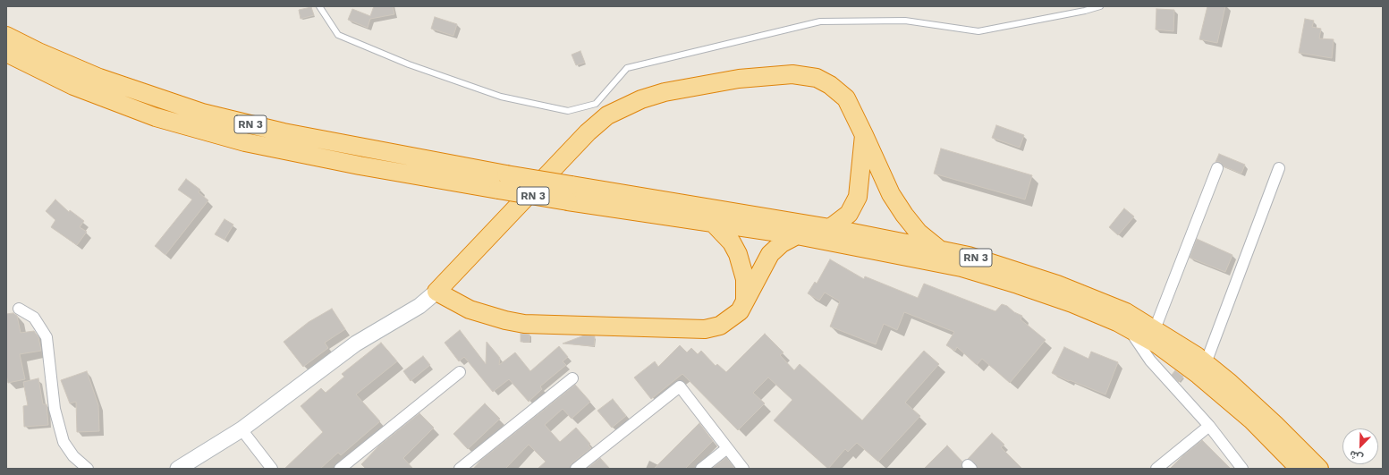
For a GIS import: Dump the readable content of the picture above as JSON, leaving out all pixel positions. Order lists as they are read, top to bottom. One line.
{"streets":{"highway":["RN 3"]},"north":"bottom left"}
